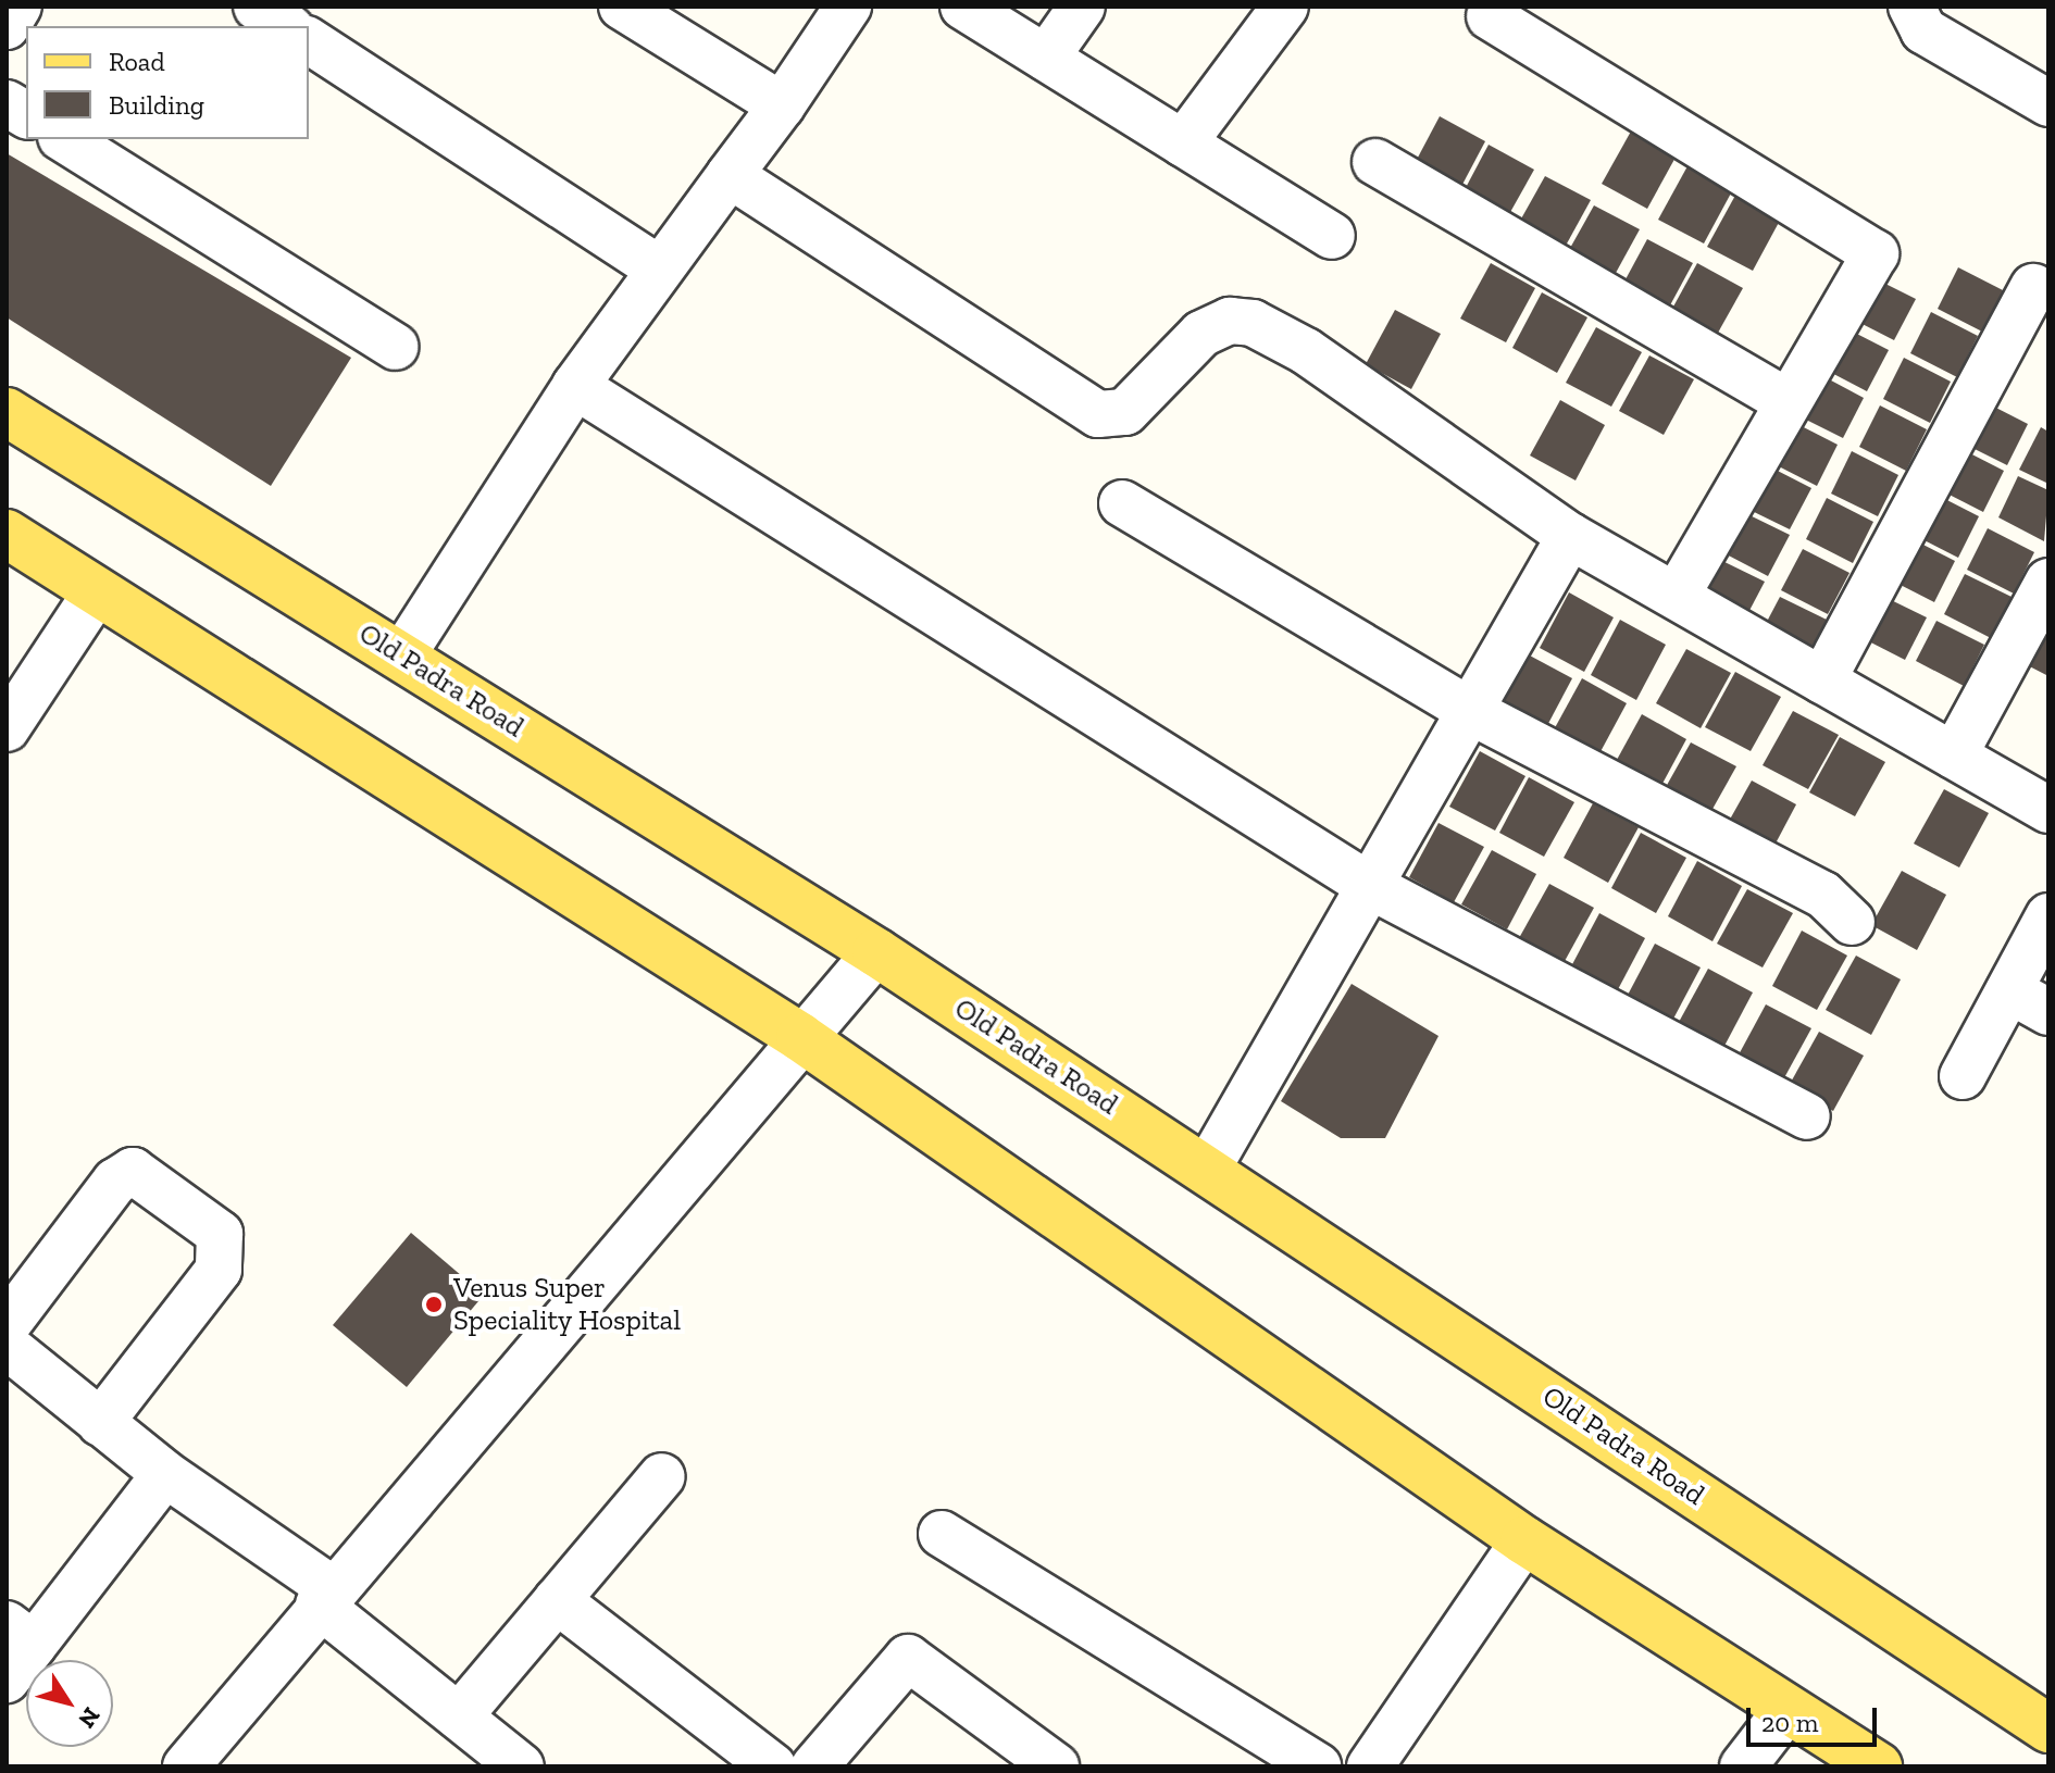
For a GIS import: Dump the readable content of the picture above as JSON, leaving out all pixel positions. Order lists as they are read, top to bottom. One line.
{"streets":{"main road":["Old Padra Road"]},"places":["Venus Super Speciality Hospital"],"legend":["Road","Building"],"scale_bar":"20 m","north":"bottom right"}
